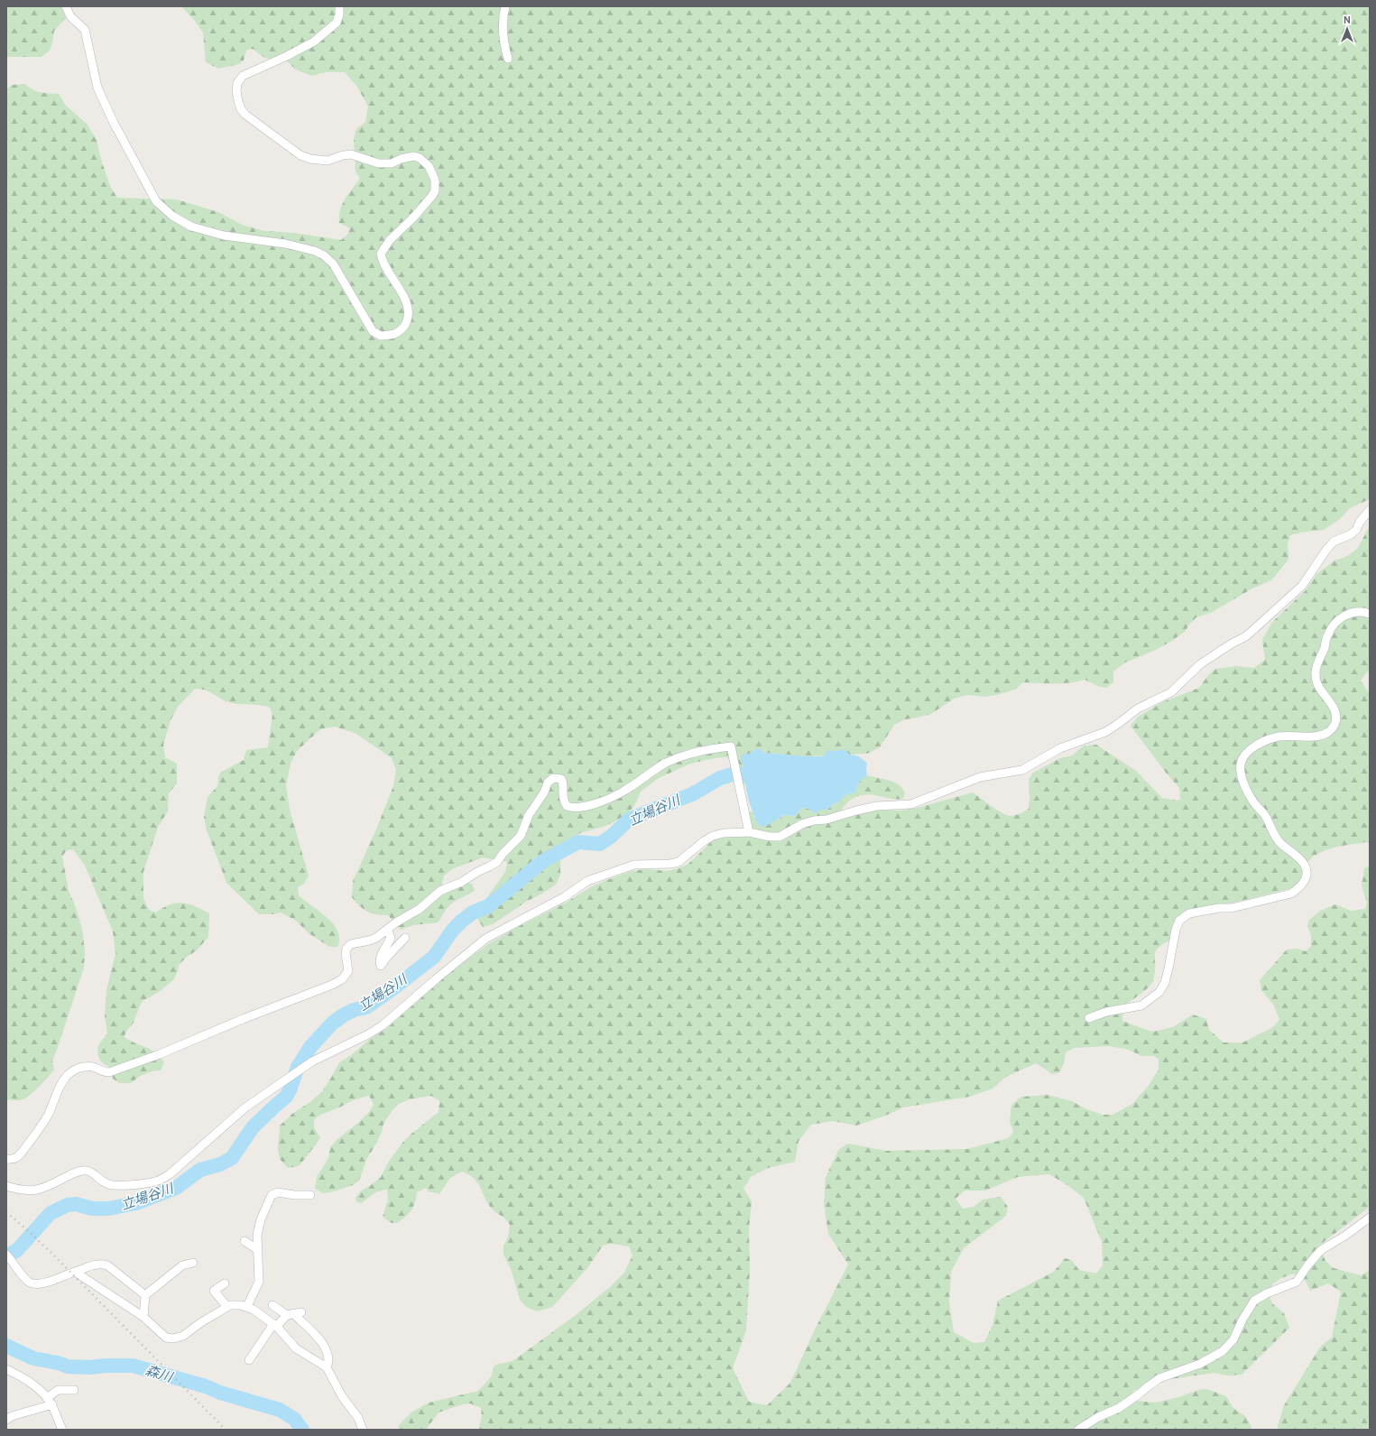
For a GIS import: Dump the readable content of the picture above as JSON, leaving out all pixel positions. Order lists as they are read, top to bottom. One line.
{"water":["立場谷川","森川"],"north":"top"}
